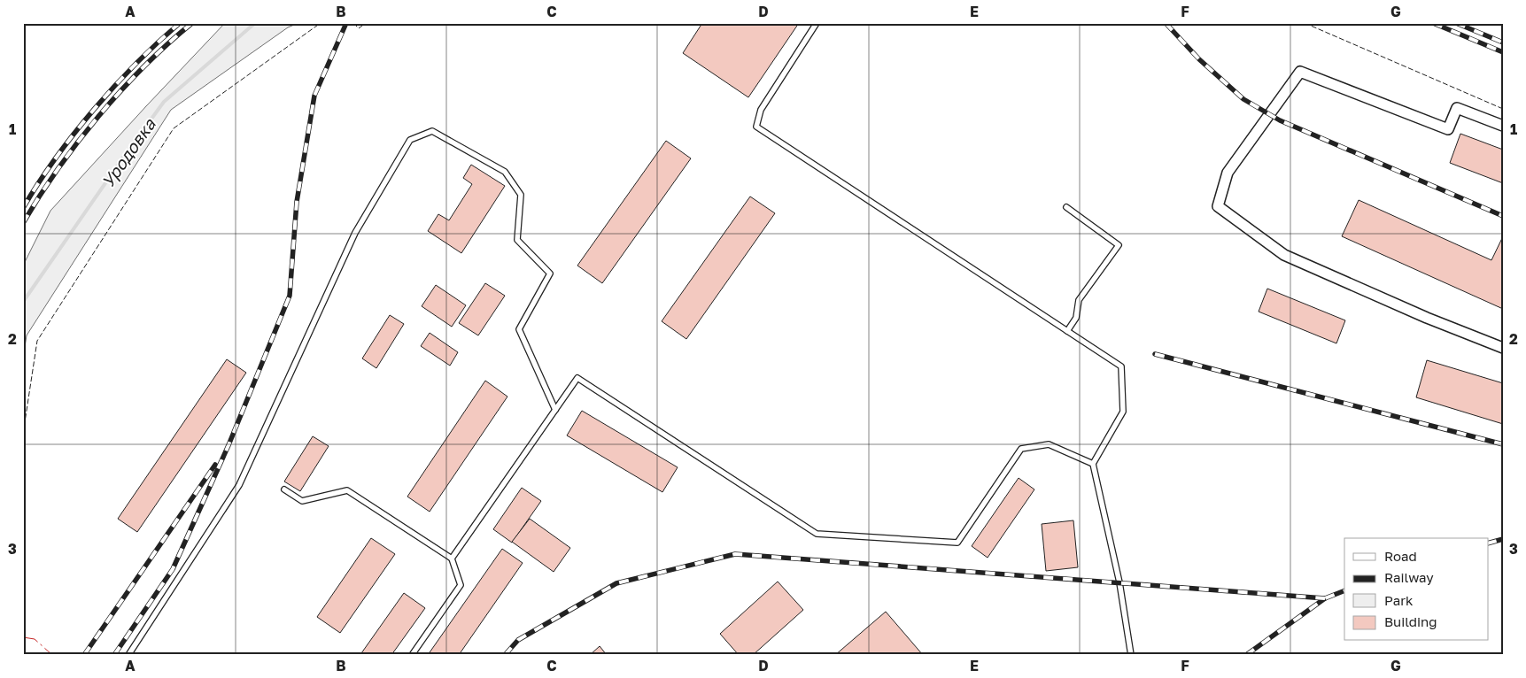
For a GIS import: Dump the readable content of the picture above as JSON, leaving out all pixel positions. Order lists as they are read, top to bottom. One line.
{"water":["Уродовка"],"legend":["Road","Railway","Park","Building"],"grid":{"columns":["A","B","C","D","E","F","G"],"rows":["1","2","3"]}}
